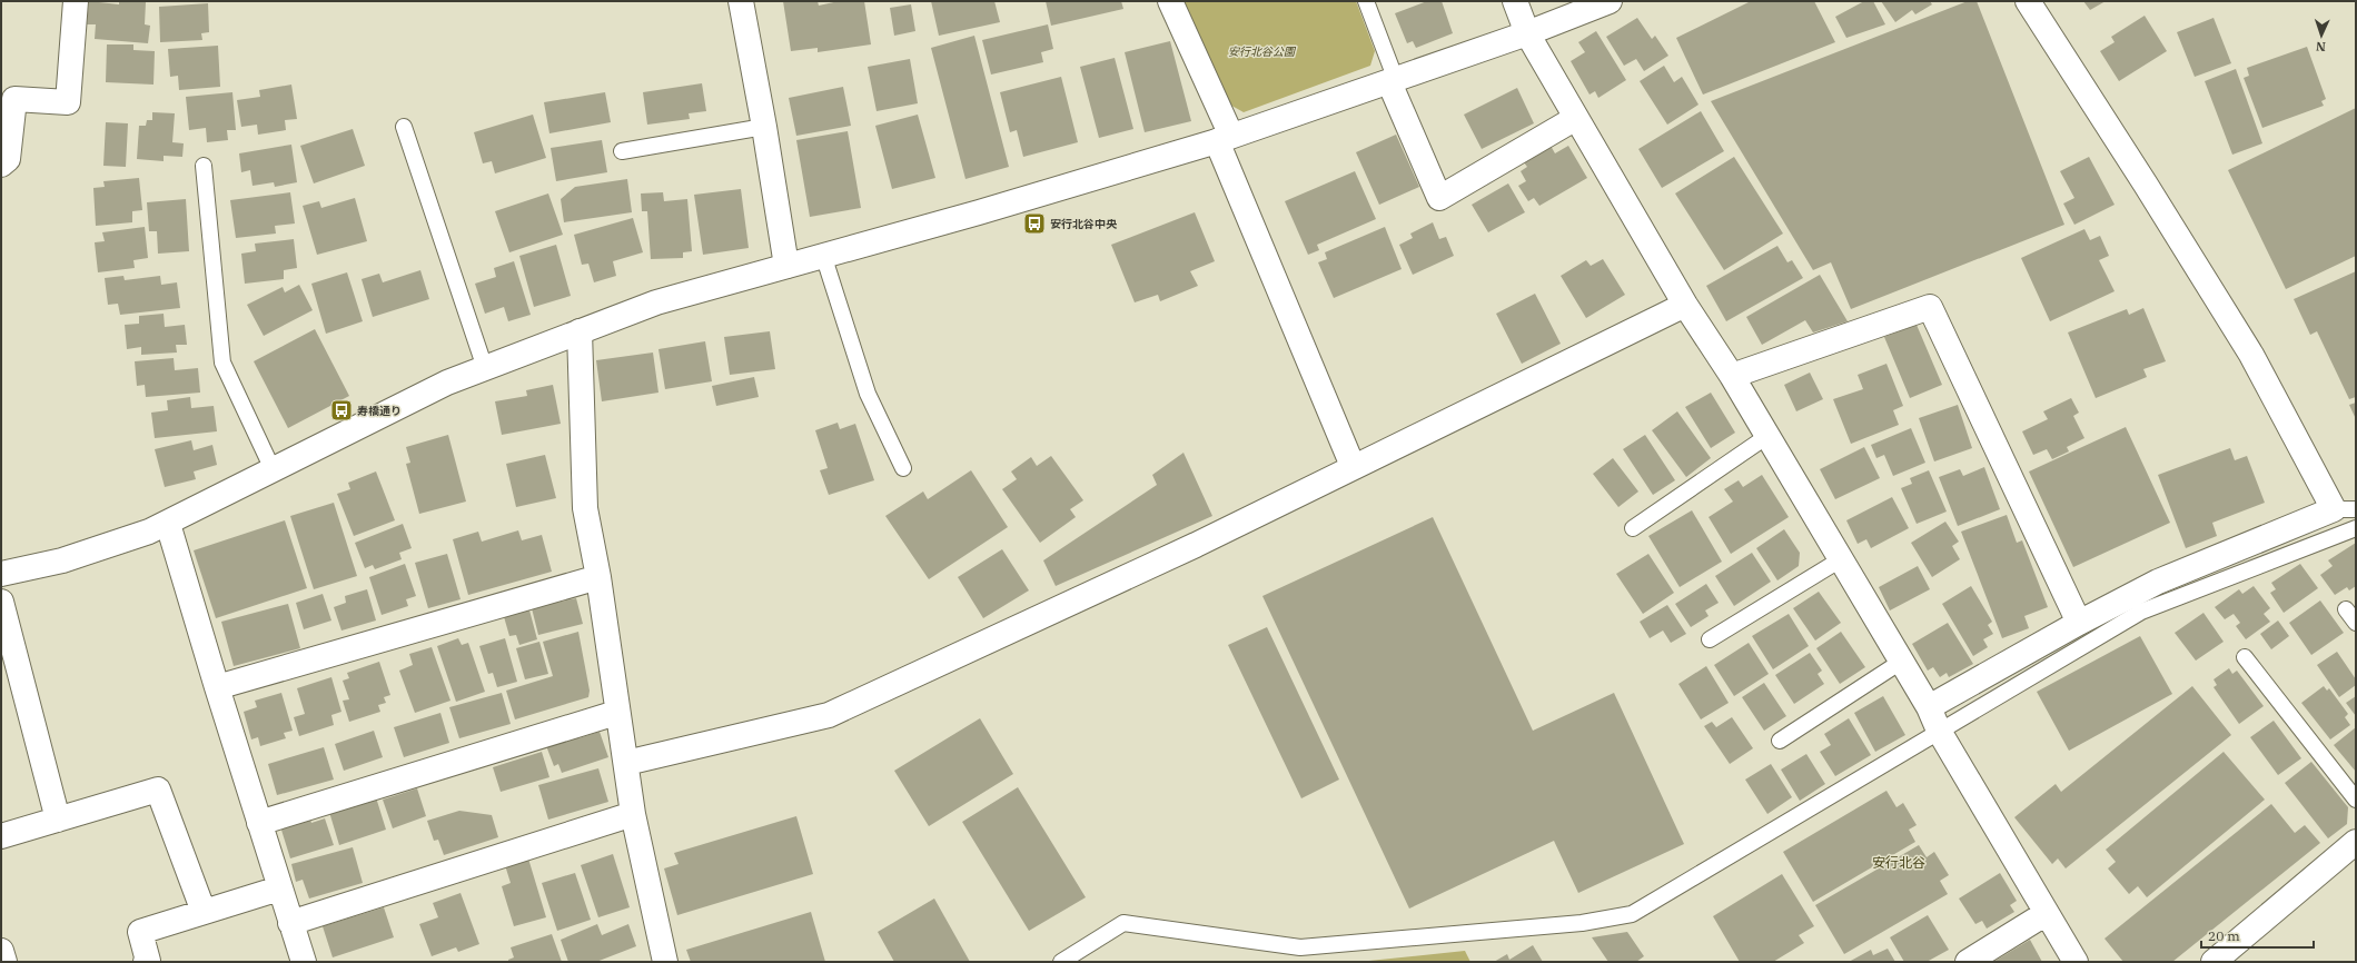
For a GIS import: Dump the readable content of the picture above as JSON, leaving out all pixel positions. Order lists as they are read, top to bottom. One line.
{"districts":["安行北谷"],"parks":["安行北谷公園"],"places":{"bus stop":["安行北谷中央","寿橋通り"]},"scale_bar":"20 m","north":"bottom"}
